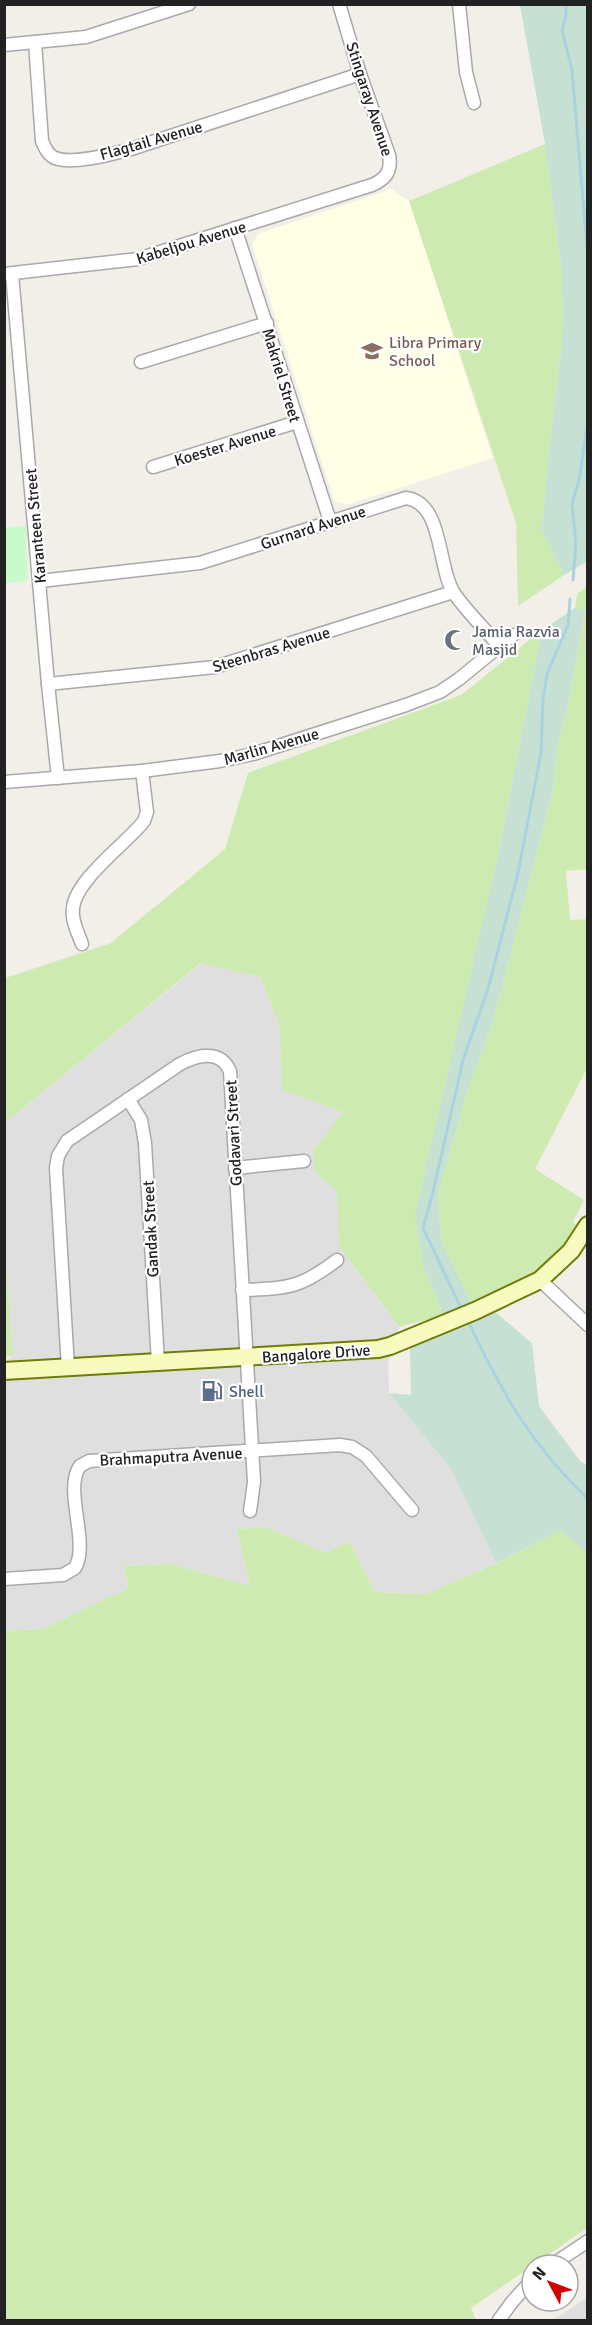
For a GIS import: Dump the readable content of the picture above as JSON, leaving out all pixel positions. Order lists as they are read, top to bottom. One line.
{"streets":{"street":["Stingaray Avenue","Flagtail Avenue","Kabeljou Avenue","Makriel Street","Koester Avenue","Karanteen Street","Gurnard Avenue","Steenbras Avenue","Marlin Avenue","Godavari Street","Gandak Street","Bangalore Drive","Brahmaputra Avenue"]},"crossings":[["Stingaray Avenue","Flagtail Avenue"],["Stingaray Avenue","Kabeljou Avenue"],["Kabeljou Avenue","Makriel Street"],["Kabeljou Avenue","Karanteen Street"],["Makriel Street","Koester Avenue"],["Makriel Street","Gurnard Avenue"],["Karanteen Street","Gurnard Avenue"],["Karanteen Street","Steenbras Avenue"],["Karanteen Street","Marlin Avenue"],["Gurnard Avenue","Steenbras Avenue"],["Gurnard Avenue","Marlin Avenue"],["Godavari Street","Gandak Street"],["Godavari Street","Bangalore Drive"],["Godavari Street","Brahmaputra Avenue"],["Gandak Street","Bangalore Drive"]],"places":{"school or university":["Libra Primary School"],"mosque":["Jamia Razvia Masjid"],"fuel station":["Shell"]},"north":"top left"}
